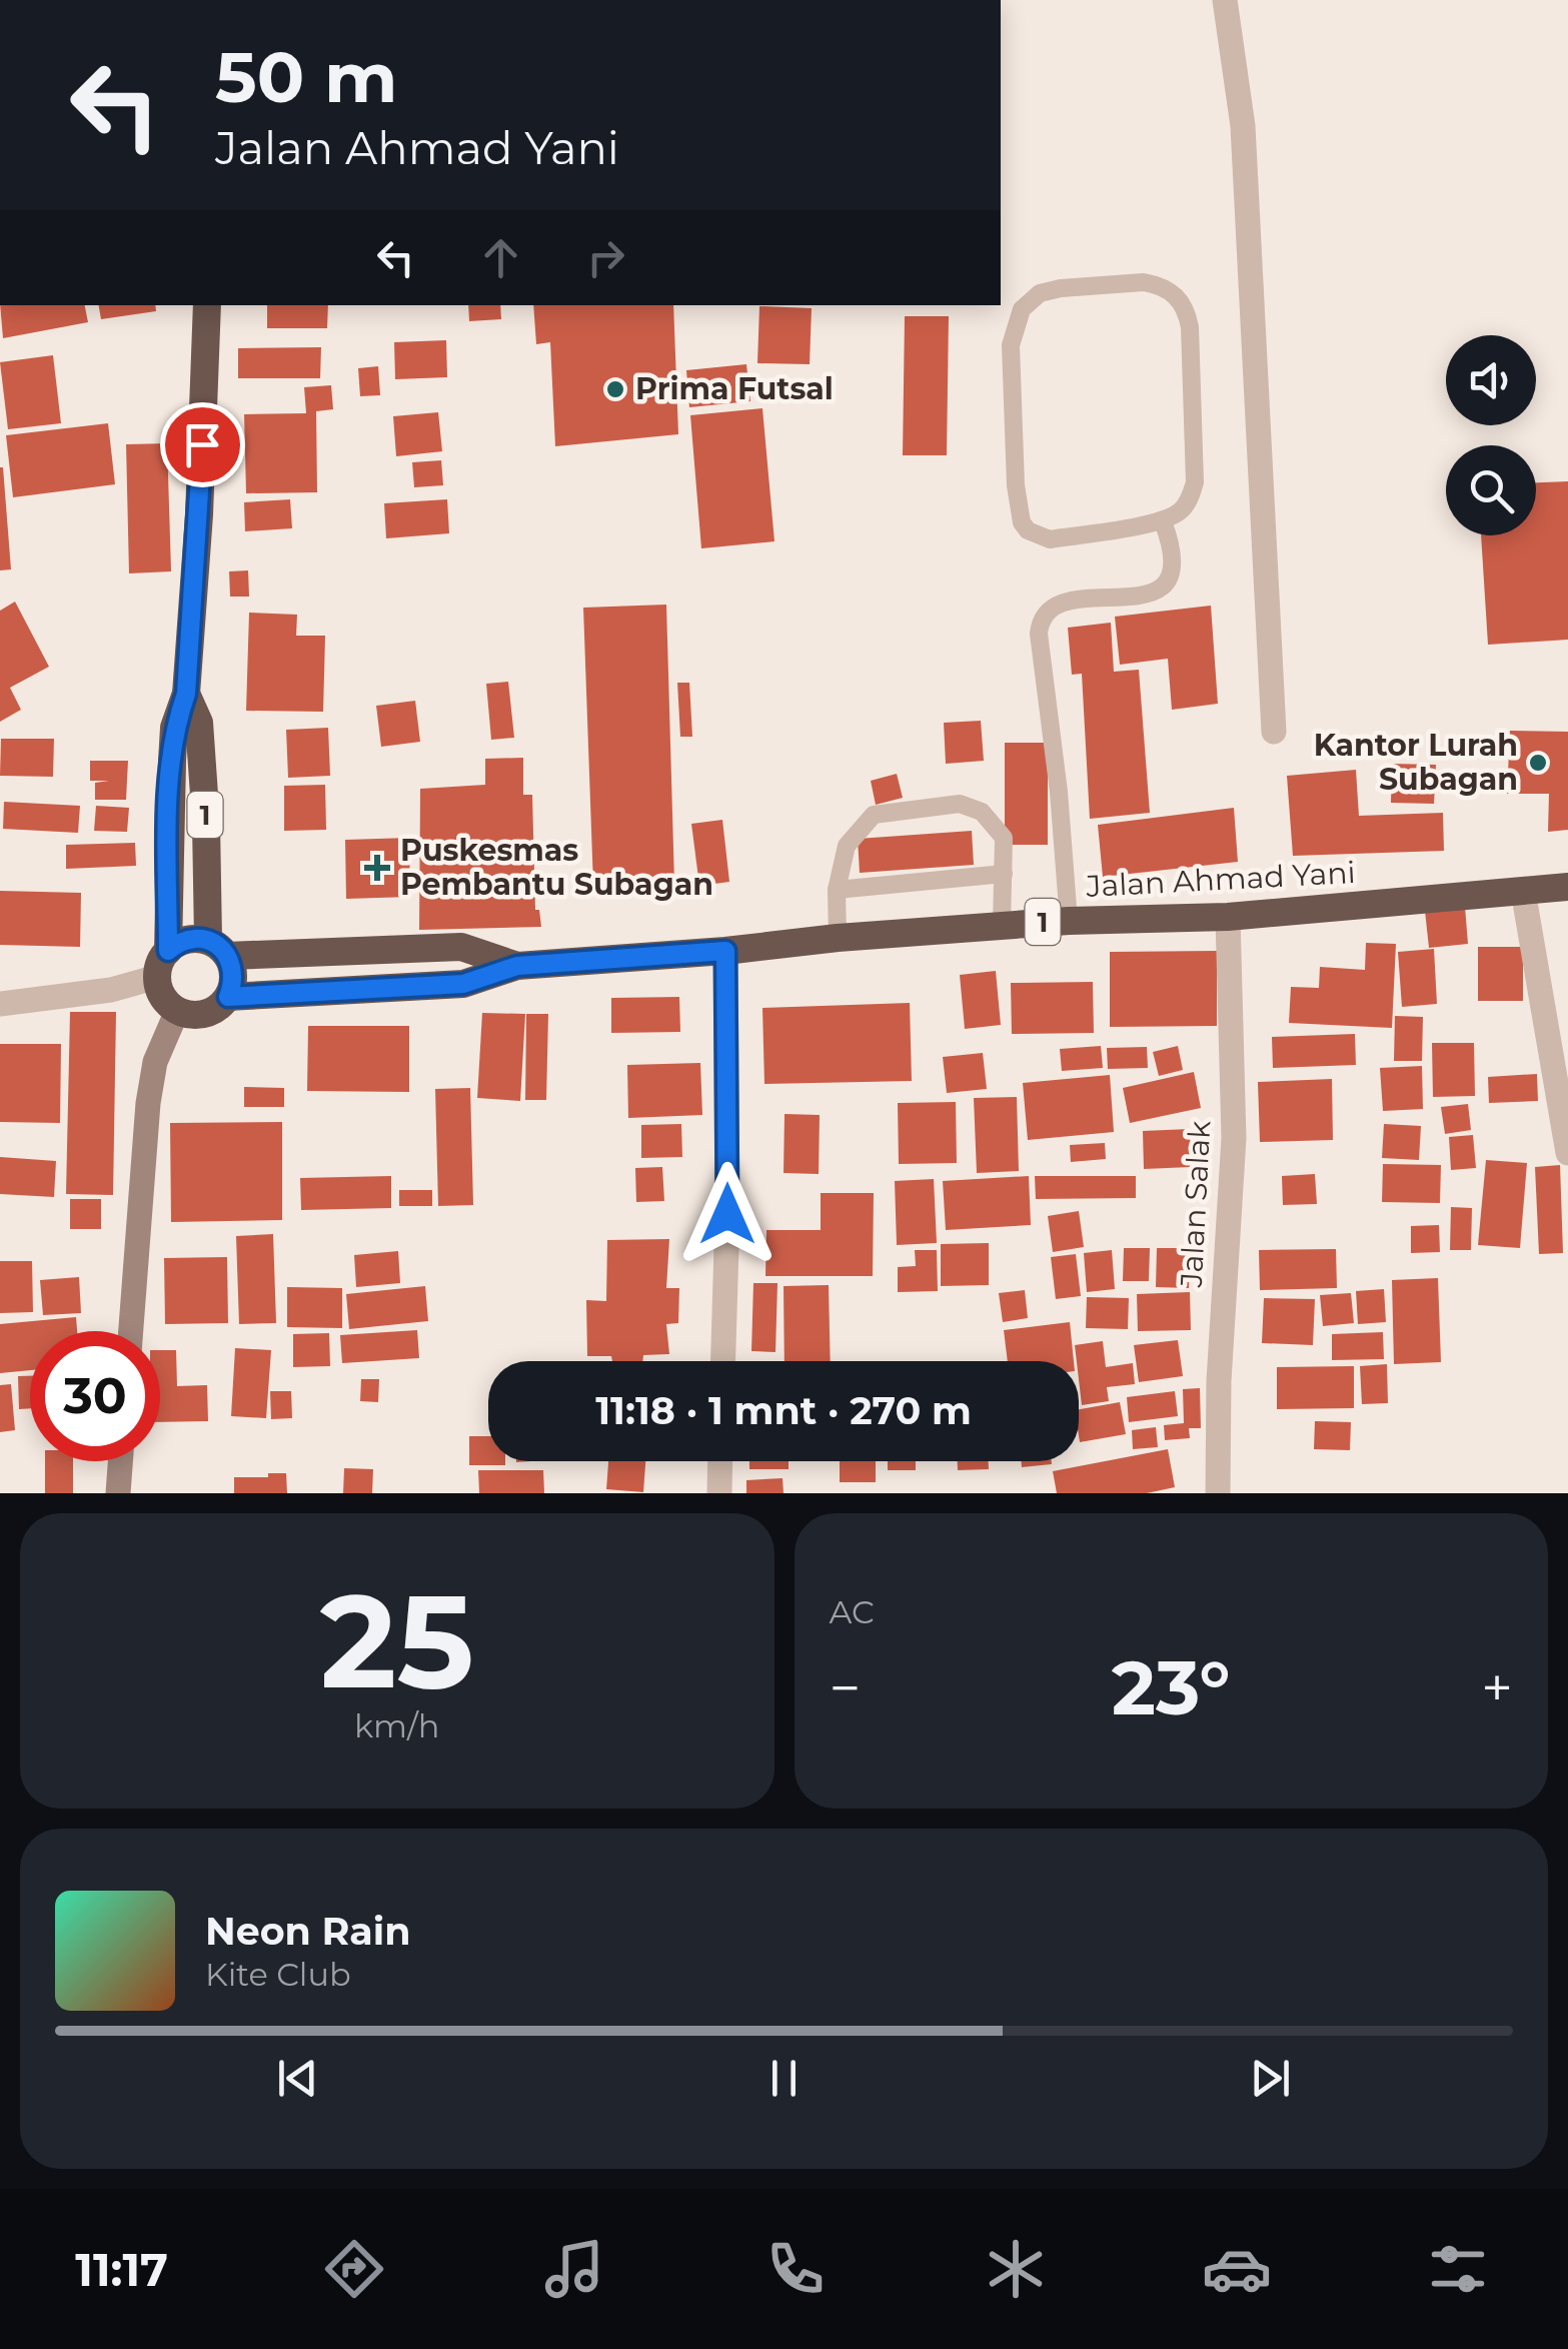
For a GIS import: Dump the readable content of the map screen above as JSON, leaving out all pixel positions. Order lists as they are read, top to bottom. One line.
{"streets":{"highway":["1","Jalan Ahmad Yani"],"street":["Jalan Salak"]},"crossings":[["1","Jalan Ahmad Yani"],["Jalan Ahmad Yani","Jalan Salak"]],"places":{"other":["Prima Futsal","Kantor Lurah Subagan"],"health":["Puskesmas Pembantu Subagan"]},"page":{"turn":["50 m","Jalan Ahmad Yani"],"limit":"30","trip":"11:18 · 1 mnt · 270 m","tile":[["25","km/h"],"AC"],"heat":["−","23°","+"],"song":["Neon Rain","Kite Club"],"tabs":"11:17"}}
